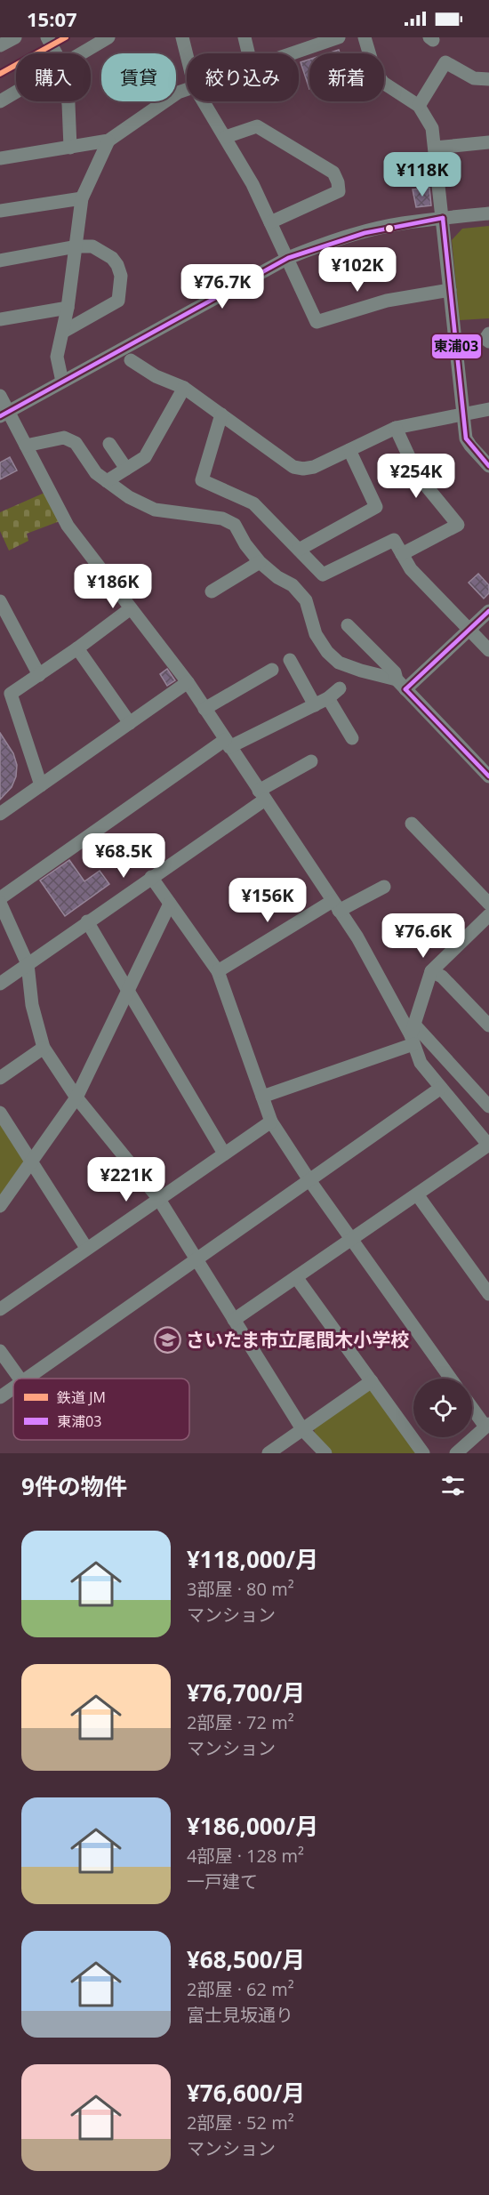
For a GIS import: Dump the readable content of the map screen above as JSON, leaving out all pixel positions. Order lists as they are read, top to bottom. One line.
{"places":{"school or university":["さいたま市立尾間木小学校"]},"lines":["rail line JM","transit line 東浦03"],"legend":["鉄道 JM","東浦03"],"page":{"status":"15:07","chip":["購入","賃貸","絞り込み","新着"],"price":["¥118K","¥102K","¥76.7K","¥254K","¥186K","¥68.5K","¥156K","¥76.6K","¥221K"],"heading":"9件の物件","list":[{"name":"¥118,000/月","note":"3部屋 · 80 m² · マンション"},{"name":"¥76,700/月","note":"2部屋 · 72 m² · マンション"},{"name":"¥186,000/月","note":"4部屋 · 128 m² · 一戸建て"},{"name":"¥68,500/月","note":"2部屋 · 62 m² · 富士見坂通り"},{"name":"¥76,600/月","note":"2部屋 · 52 m² · マンション"}]}}
